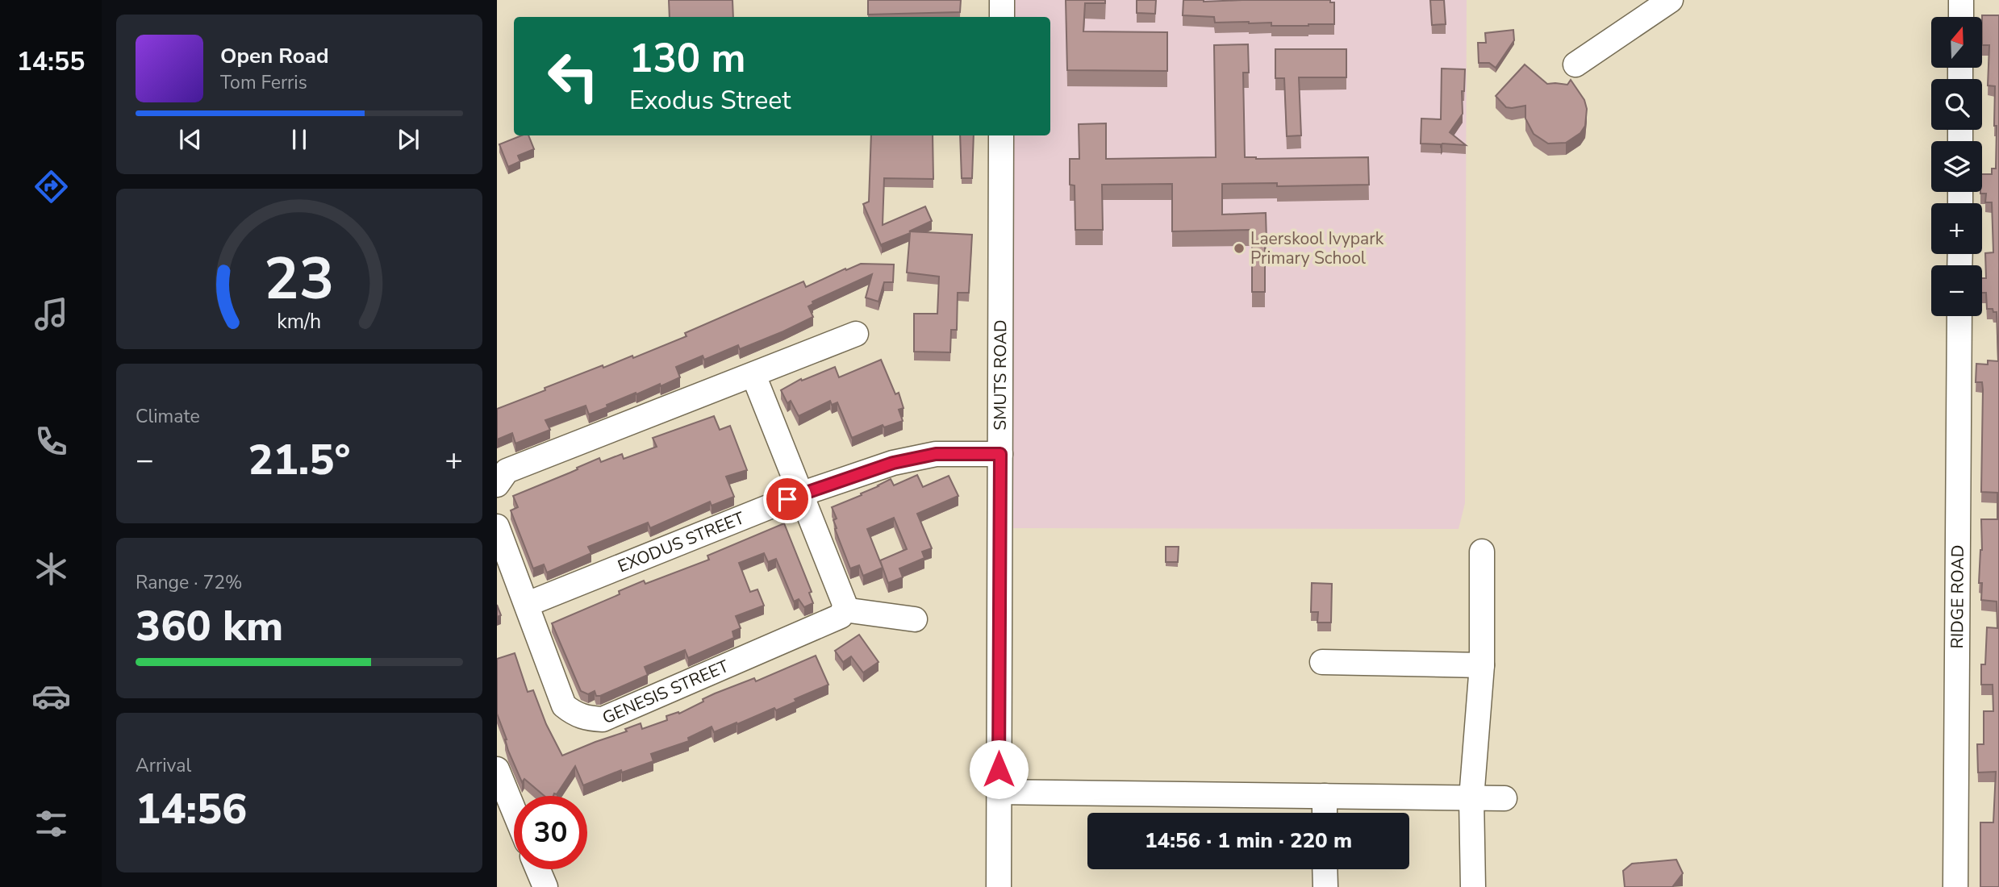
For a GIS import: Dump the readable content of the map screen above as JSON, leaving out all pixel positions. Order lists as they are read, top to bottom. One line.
{"streets":{"street":["SMUTS ROAD","EXODUS STREET","RIDGE ROAD","GENESIS STREET"]},"crossings":[["SMUTS ROAD","EXODUS STREET"],["EXODUS STREET","GENESIS STREET"]],"places":["Laerskool Ivypark Primary School"],"north":"top","page":{"tabs":"14:55","map_buttons":["+","−"],"turn":["130 m","Exodus Street"],"song":["Open Road","Tom Ferris"],"tile":["Climate",["Range · 72%","360 km"],["Arrival","14:56"]],"heat":["−","21.5°","+"],"limit":"30","trip":"14:56 · 1 min · 220 m","gauge":["23","km/h"]}}
